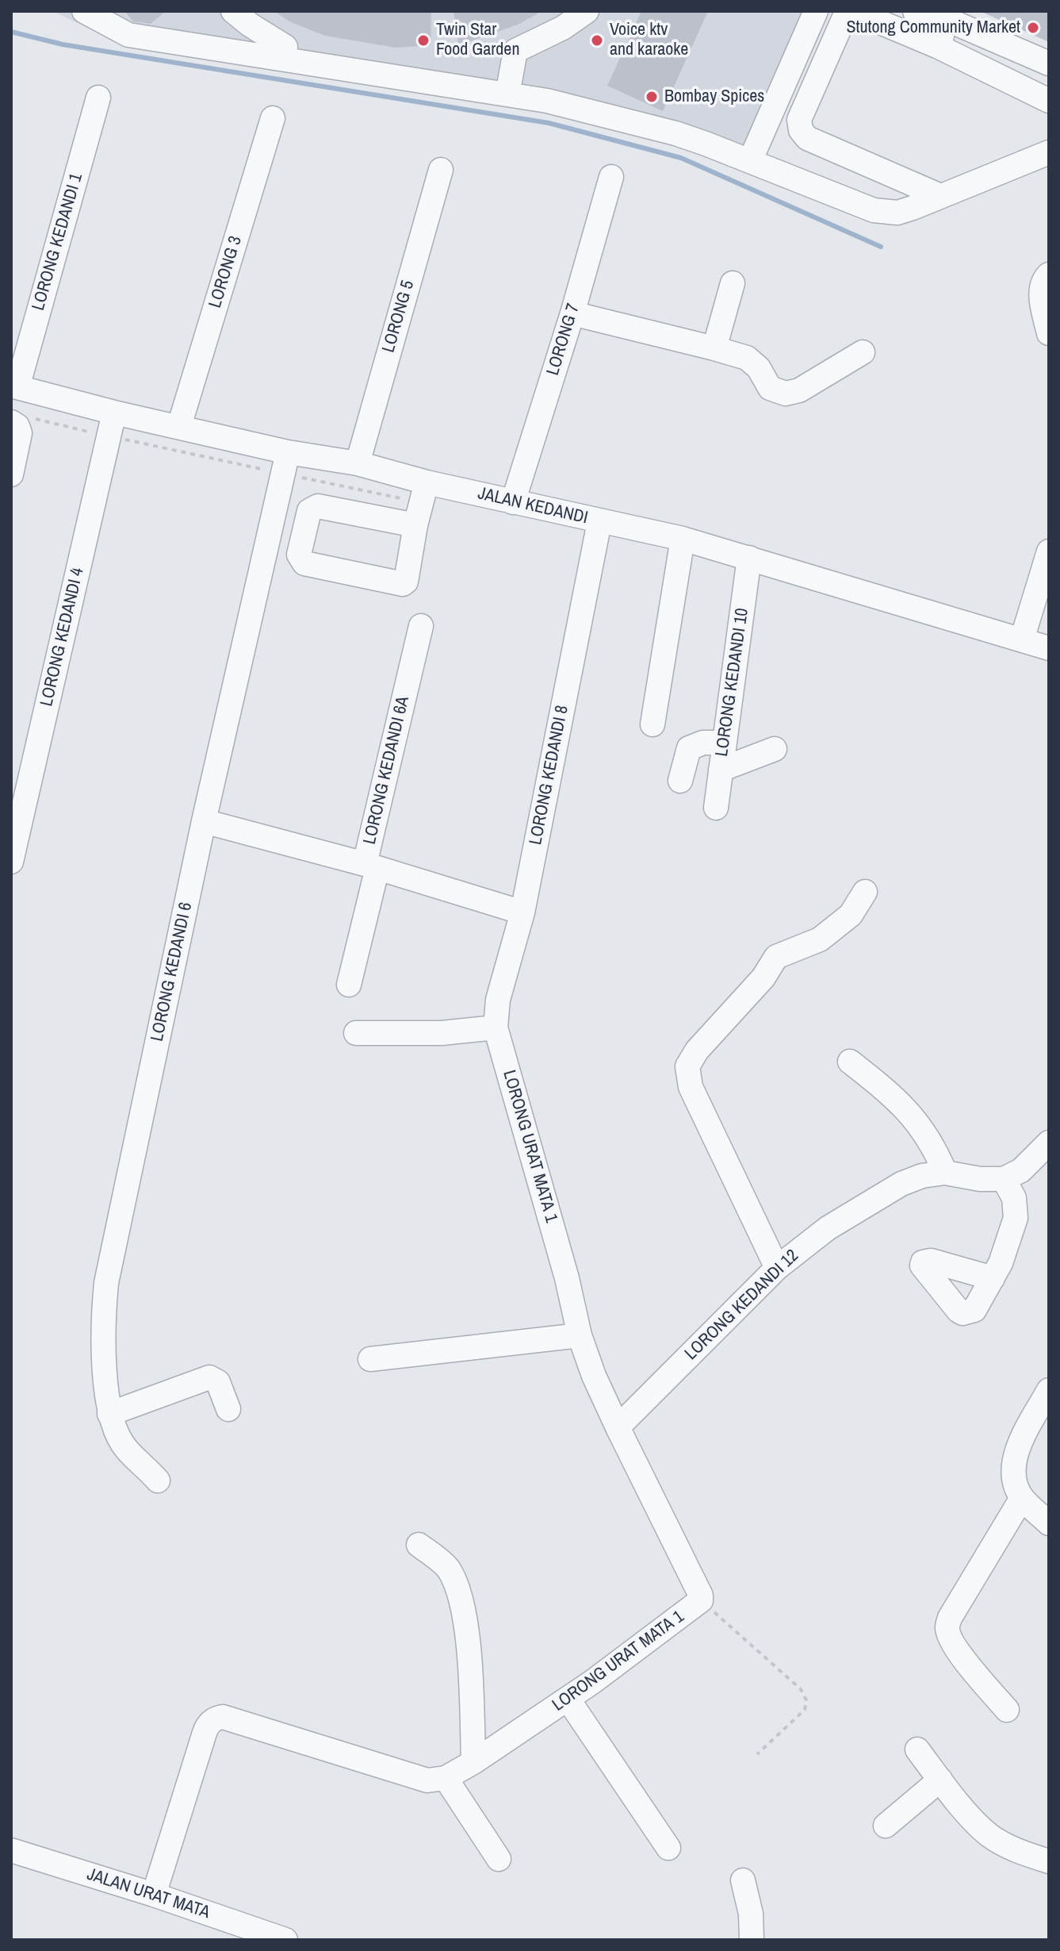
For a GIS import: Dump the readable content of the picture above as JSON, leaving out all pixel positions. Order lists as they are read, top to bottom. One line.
{"streets":{"street":["LORONG KEDANDI 1","LORONG 3","LORONG 5","LORONG 7","JALAN KEDANDI","LORONG KEDANDI 4","LORONG KEDANDI 10","LORONG KEDANDI 6A","LORONG KEDANDI 8","LORONG KEDANDI 6","LORONG URAT MATA 1","LORONG KEDANDI 12","JALAN URAT MATA"]},"crossings":[["LORONG KEDANDI 1","JALAN KEDANDI"],["LORONG 3","JALAN KEDANDI"],["LORONG 5","JALAN KEDANDI"],["LORONG 7","JALAN KEDANDI"],["JALAN KEDANDI","LORONG KEDANDI 4"],["JALAN KEDANDI","LORONG KEDANDI 10"],["JALAN KEDANDI","LORONG KEDANDI 8"],["JALAN KEDANDI","LORONG KEDANDI 6"],["LORONG KEDANDI 6A","LORONG KEDANDI 6"],["LORONG KEDANDI 8","LORONG URAT MATA 1"],["LORONG URAT MATA 1","LORONG KEDANDI 12"]],"places":["Stutong Community Market","Twin Star Food Garden","Voice ktv and karaoke","Bombay Spices"]}
